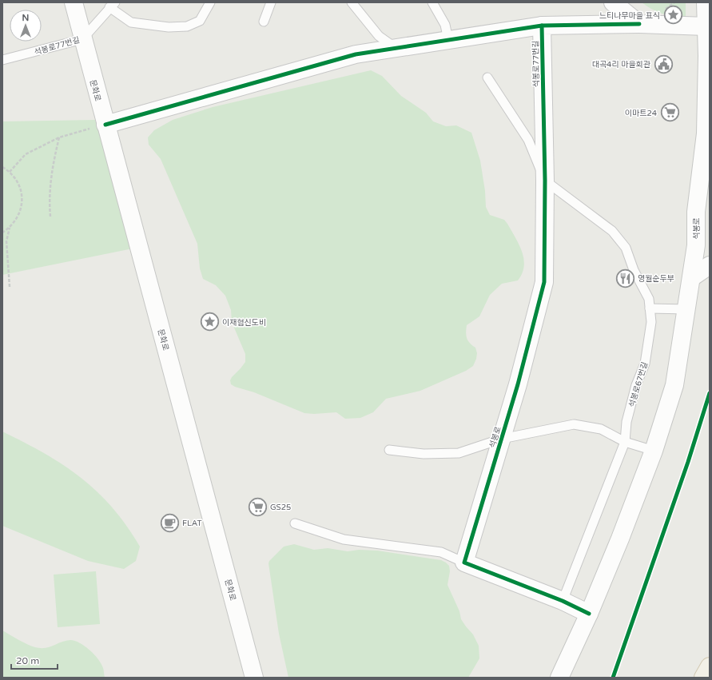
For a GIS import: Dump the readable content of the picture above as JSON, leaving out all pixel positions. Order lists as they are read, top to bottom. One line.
{"streets":{"main road":["석봉로77번길","문화로","석봉로"],"lane":["석봉로67번길"]},"crossings":[["석봉로77번길","문화로"],["석봉로77번길","석봉로"],["석봉로77번길","석봉로67번길"],["석봉로","석봉로67번길"]],"places":{"place":["느티나무마을 표식","이재협신도비"],"public building":["대곡4리 마을회관"],"supermarket":["이마트24","GS25"],"restaurant":["영월순두부"],"cafe":["FLAT"]},"scale_bar":"20 m","north":"top"}
